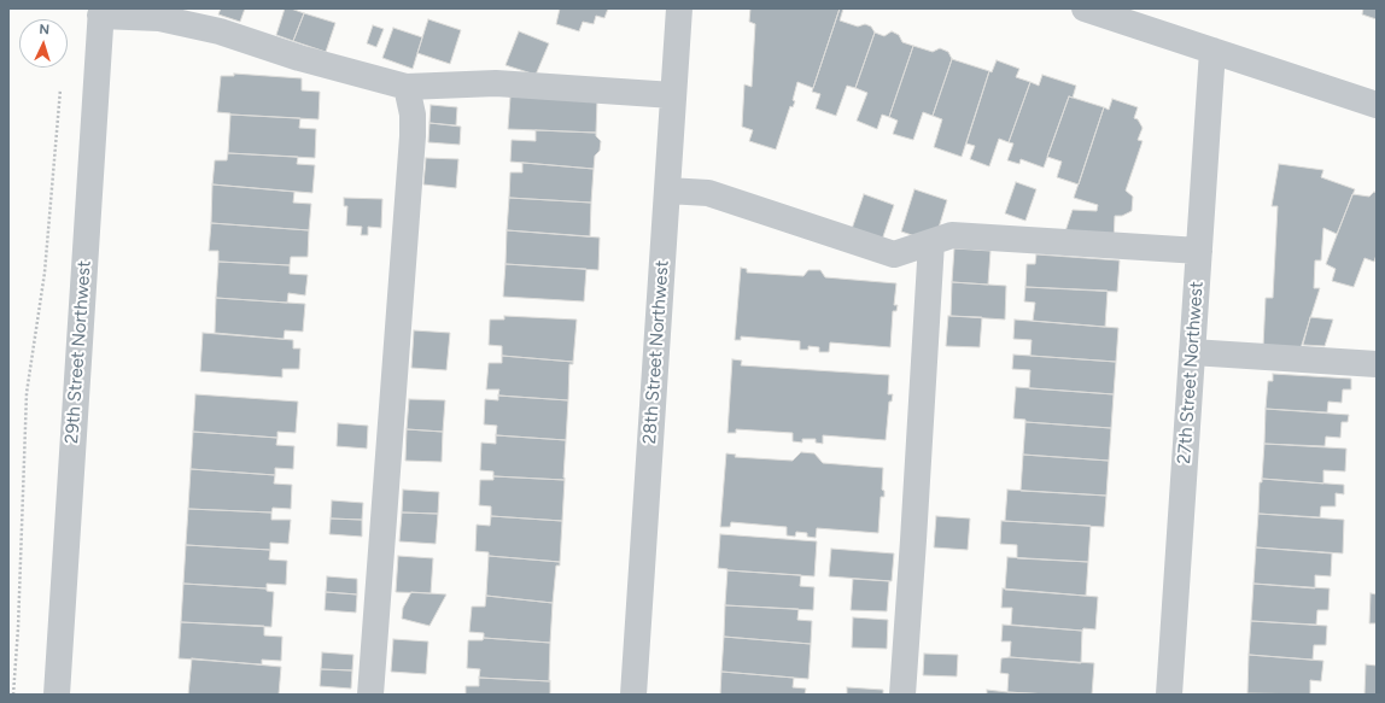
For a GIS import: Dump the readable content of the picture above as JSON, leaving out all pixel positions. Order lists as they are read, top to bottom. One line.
{"streets":{"street":["29th Street Northwest","28th Street Northwest","27th Street Northwest"]},"north":"top"}
